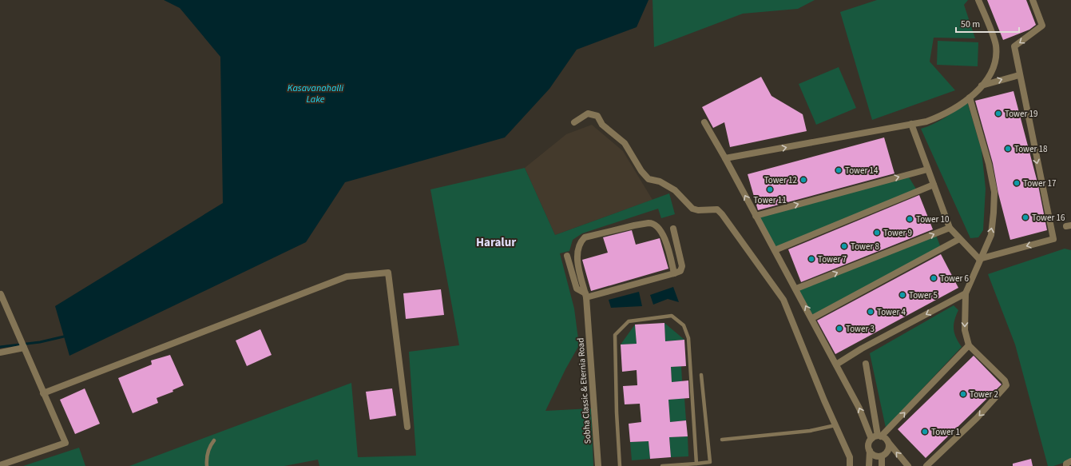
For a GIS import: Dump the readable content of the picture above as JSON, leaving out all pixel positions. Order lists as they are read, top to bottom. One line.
{"streets":{"street":["Sobha Classic & Eternia Road"]},"districts":["Haralur"],"water":["Kasavanahalli Lake"],"places":["Tower 19","Tower 18","Tower 14","Tower 12","Tower 17","Tower 11","Tower 16","Tower 10","Tower 9","Tower 8","Tower 7","Tower 6","Tower 5","Tower 4","Tower 3","Tower 2","Tower 1"],"scale_bar":"50 m"}
